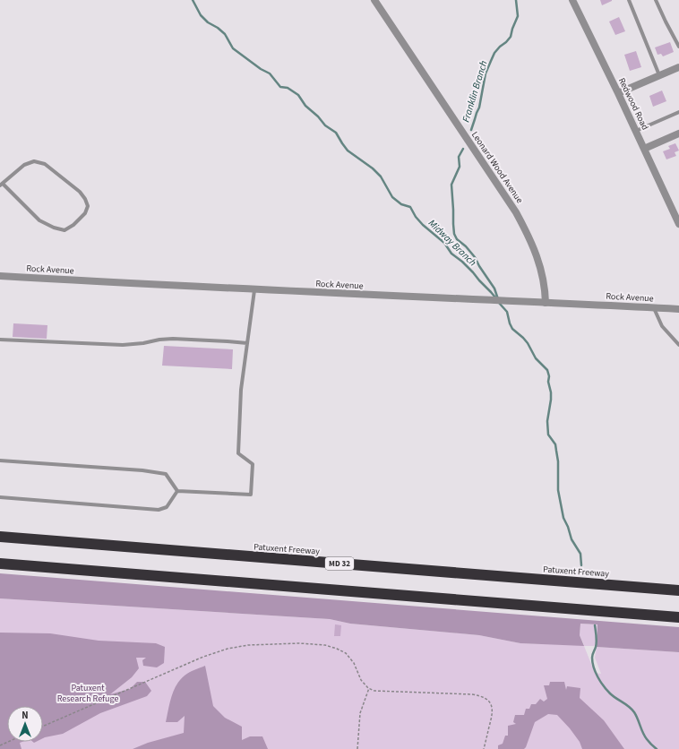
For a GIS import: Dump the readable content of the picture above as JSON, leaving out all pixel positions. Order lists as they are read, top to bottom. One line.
{"streets":{"highway":["Patuxent Freeway","MD 32"],"street":["Redwood Road","Leonard Wood Avenue","Rock Avenue"]},"crossings":[["Leonard Wood Avenue","Rock Avenue"]],"water":["Franklin Branch","Midway Branch"],"parks":["Patuxent Research Refuge"],"north":"top"}
